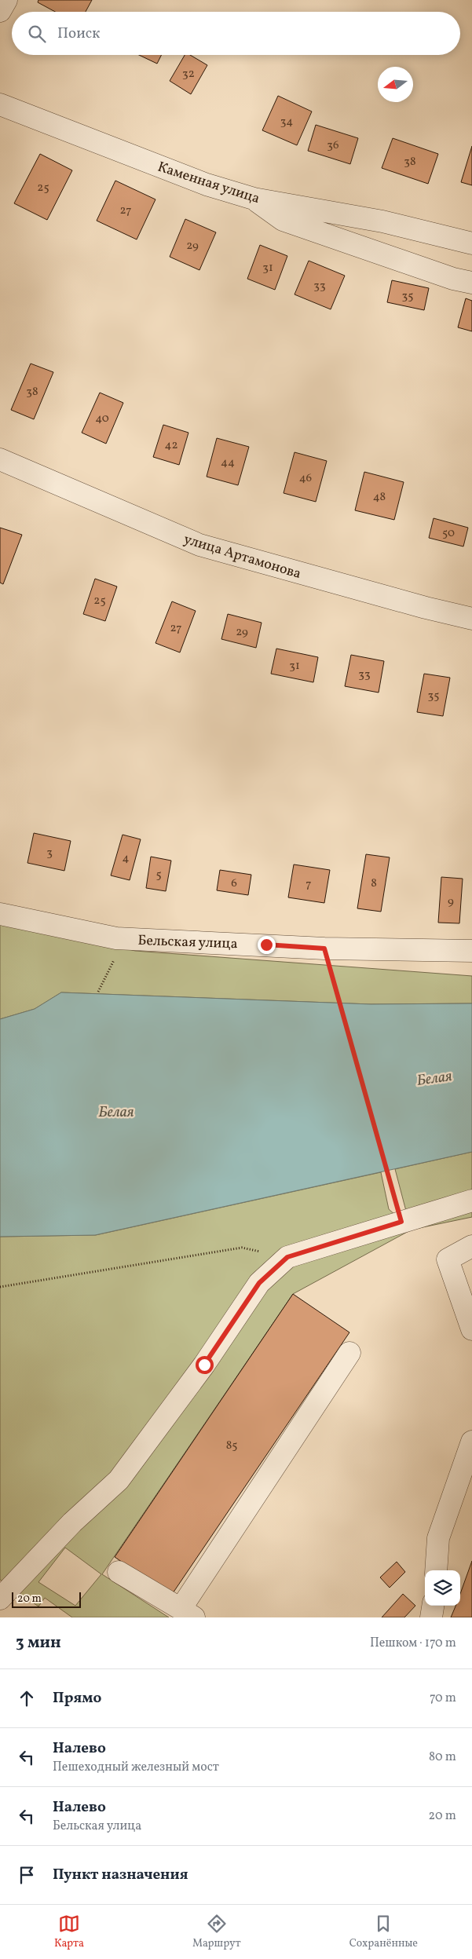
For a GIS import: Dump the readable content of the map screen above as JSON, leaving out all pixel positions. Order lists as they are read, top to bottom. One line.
{"streets":{"street":["Каменная улица","улица Артамонова","Бельская улица"]},"water":["Белая"],"house_numbers":["32","34","36","38","25","27","29","31","33","35","38","40","42","44","46","48","50","25","27","29","31","33","35","3","4","5","6","8","7","9","85"],"scale_bar":"20 m","north":"left","page":{"search":"Поиск","scale":"20 m","heading":["3 мин","Пешком · 170 m"],"list":[["Прямо","70 m"],["Налево","Пешеходный железный мост","80 m"],["Налево","Бельская улица","20 m"],"Пункт назначения"],"nav":["Карта","Маршрут","Сохранённые"]}}
